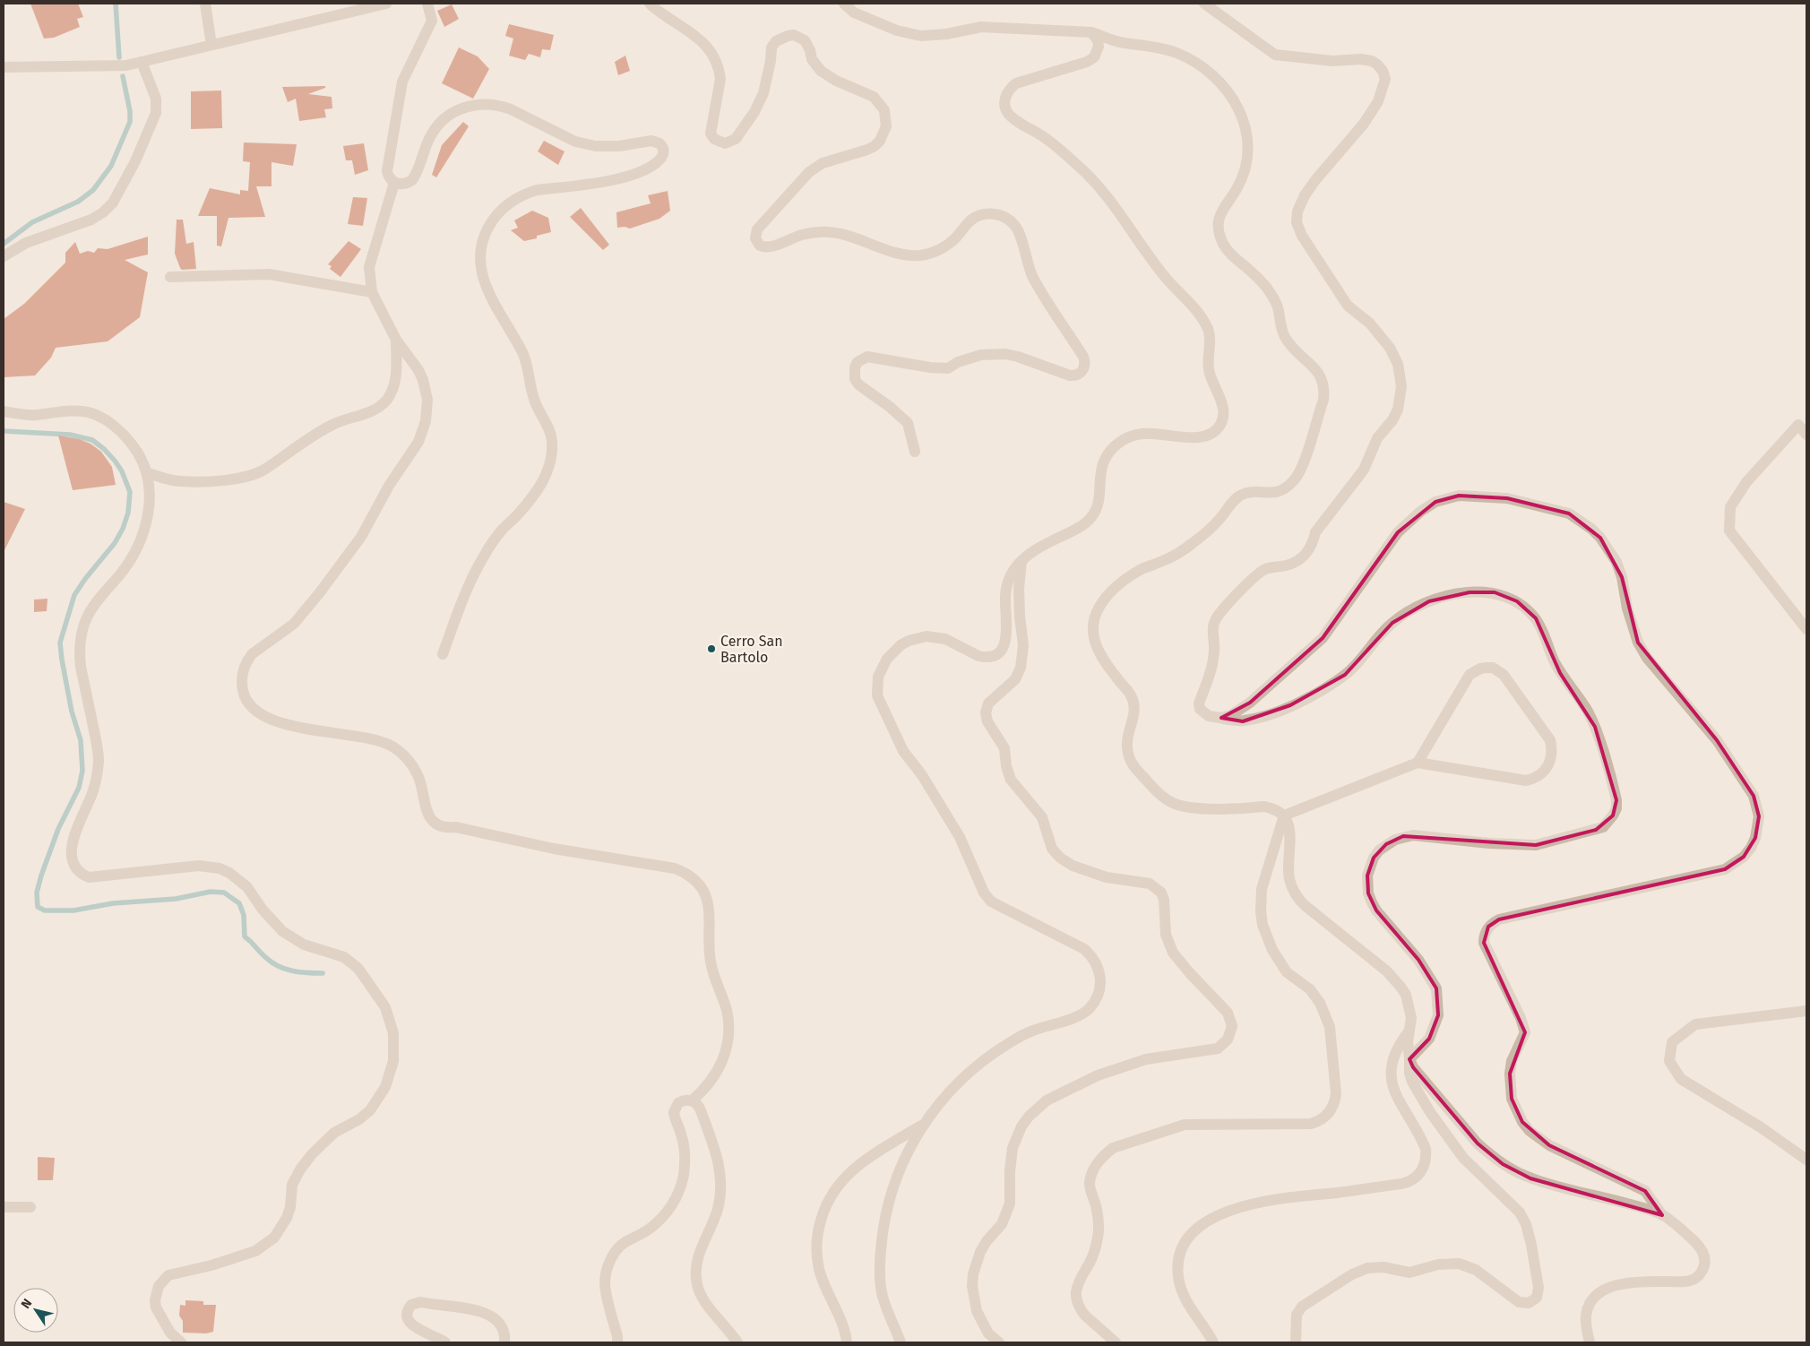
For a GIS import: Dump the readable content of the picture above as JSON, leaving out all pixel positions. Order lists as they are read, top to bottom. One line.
{"places":["Cerro San Bartolo"],"north":"top left"}
